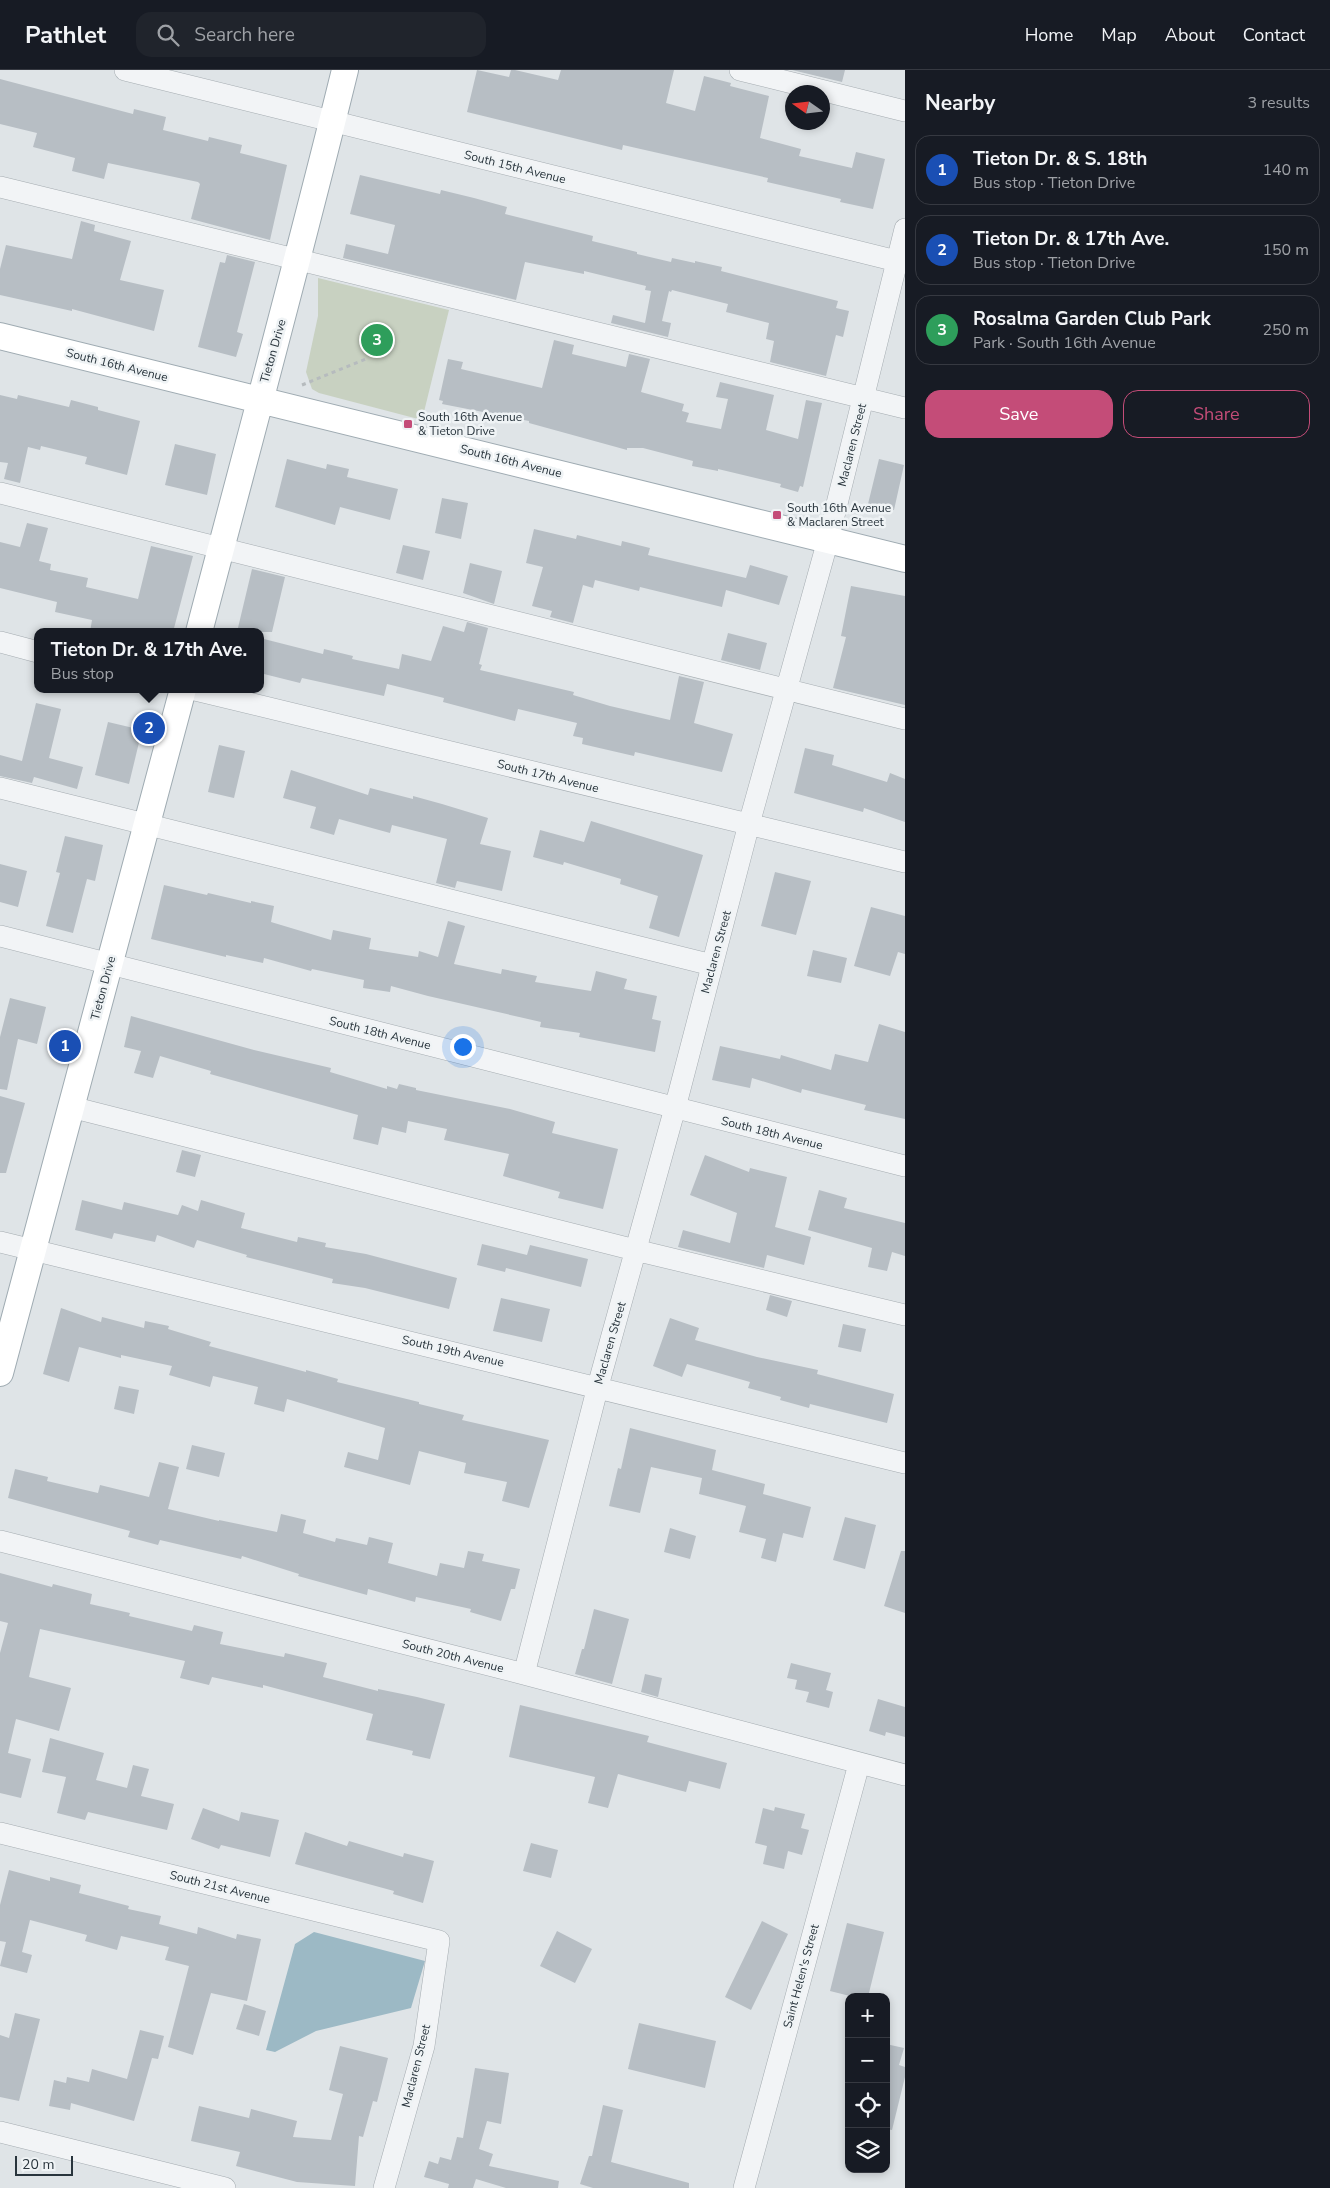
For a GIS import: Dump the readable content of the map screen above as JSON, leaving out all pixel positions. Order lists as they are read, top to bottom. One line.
{"streets":{"main road":["Tieton Drive","South 16th Avenue"],"street":["South 15th Avenue","Maclaren Street","South 17th Avenue","South 18th Avenue","South 19th Avenue","South 20th Avenue","South 21st Avenue","Saint Helen's Street"]},"crossings":[["South 15th Avenue","Tieton Drive"],["South 15th Avenue","Maclaren Street"],["Tieton Drive","South 16th Avenue"],["Tieton Drive","South 18th Avenue"],["Tieton Drive","South 19th Avenue"],["South 16th Avenue","Maclaren Street"],["Maclaren Street","South 17th Avenue"],["Maclaren Street","South 18th Avenue"],["Maclaren Street","South 19th Avenue"],["Maclaren Street","South 20th Avenue"],["Maclaren Street","South 21st Avenue"],["South 20th Avenue","Saint Helen's Street"]],"places":{"transit":["South 16th Avenue & Tieton Drive","South 16th Avenue & Maclaren Street"]},"scale_bar":"20 m","north":"left","page":{"header":"Pathlet","search":"Search here","nav":["Home","Map","About","Contact"],"heading":["Nearby","3 results"],"list":[{"mark":"1","name":"Tieton Dr. & S. 18th","note":"Bus stop · Tieton Drive","value":"140 m"},{"mark":"2","name":"Tieton Dr. & 17th Ave.","note":"Bus stop · Tieton Drive","value":"150 m"},{"mark":"3","name":"Rosalma Garden Club Park","note":"Park · South 16th Avenue","value":"250 m"}],"pins":["3","2","1"],"buttons":["Save","Share"],"popup":["Tieton Dr. & 17th Ave.","Bus stop"],"map_buttons":["+","−"],"scale":"20 m"}}
